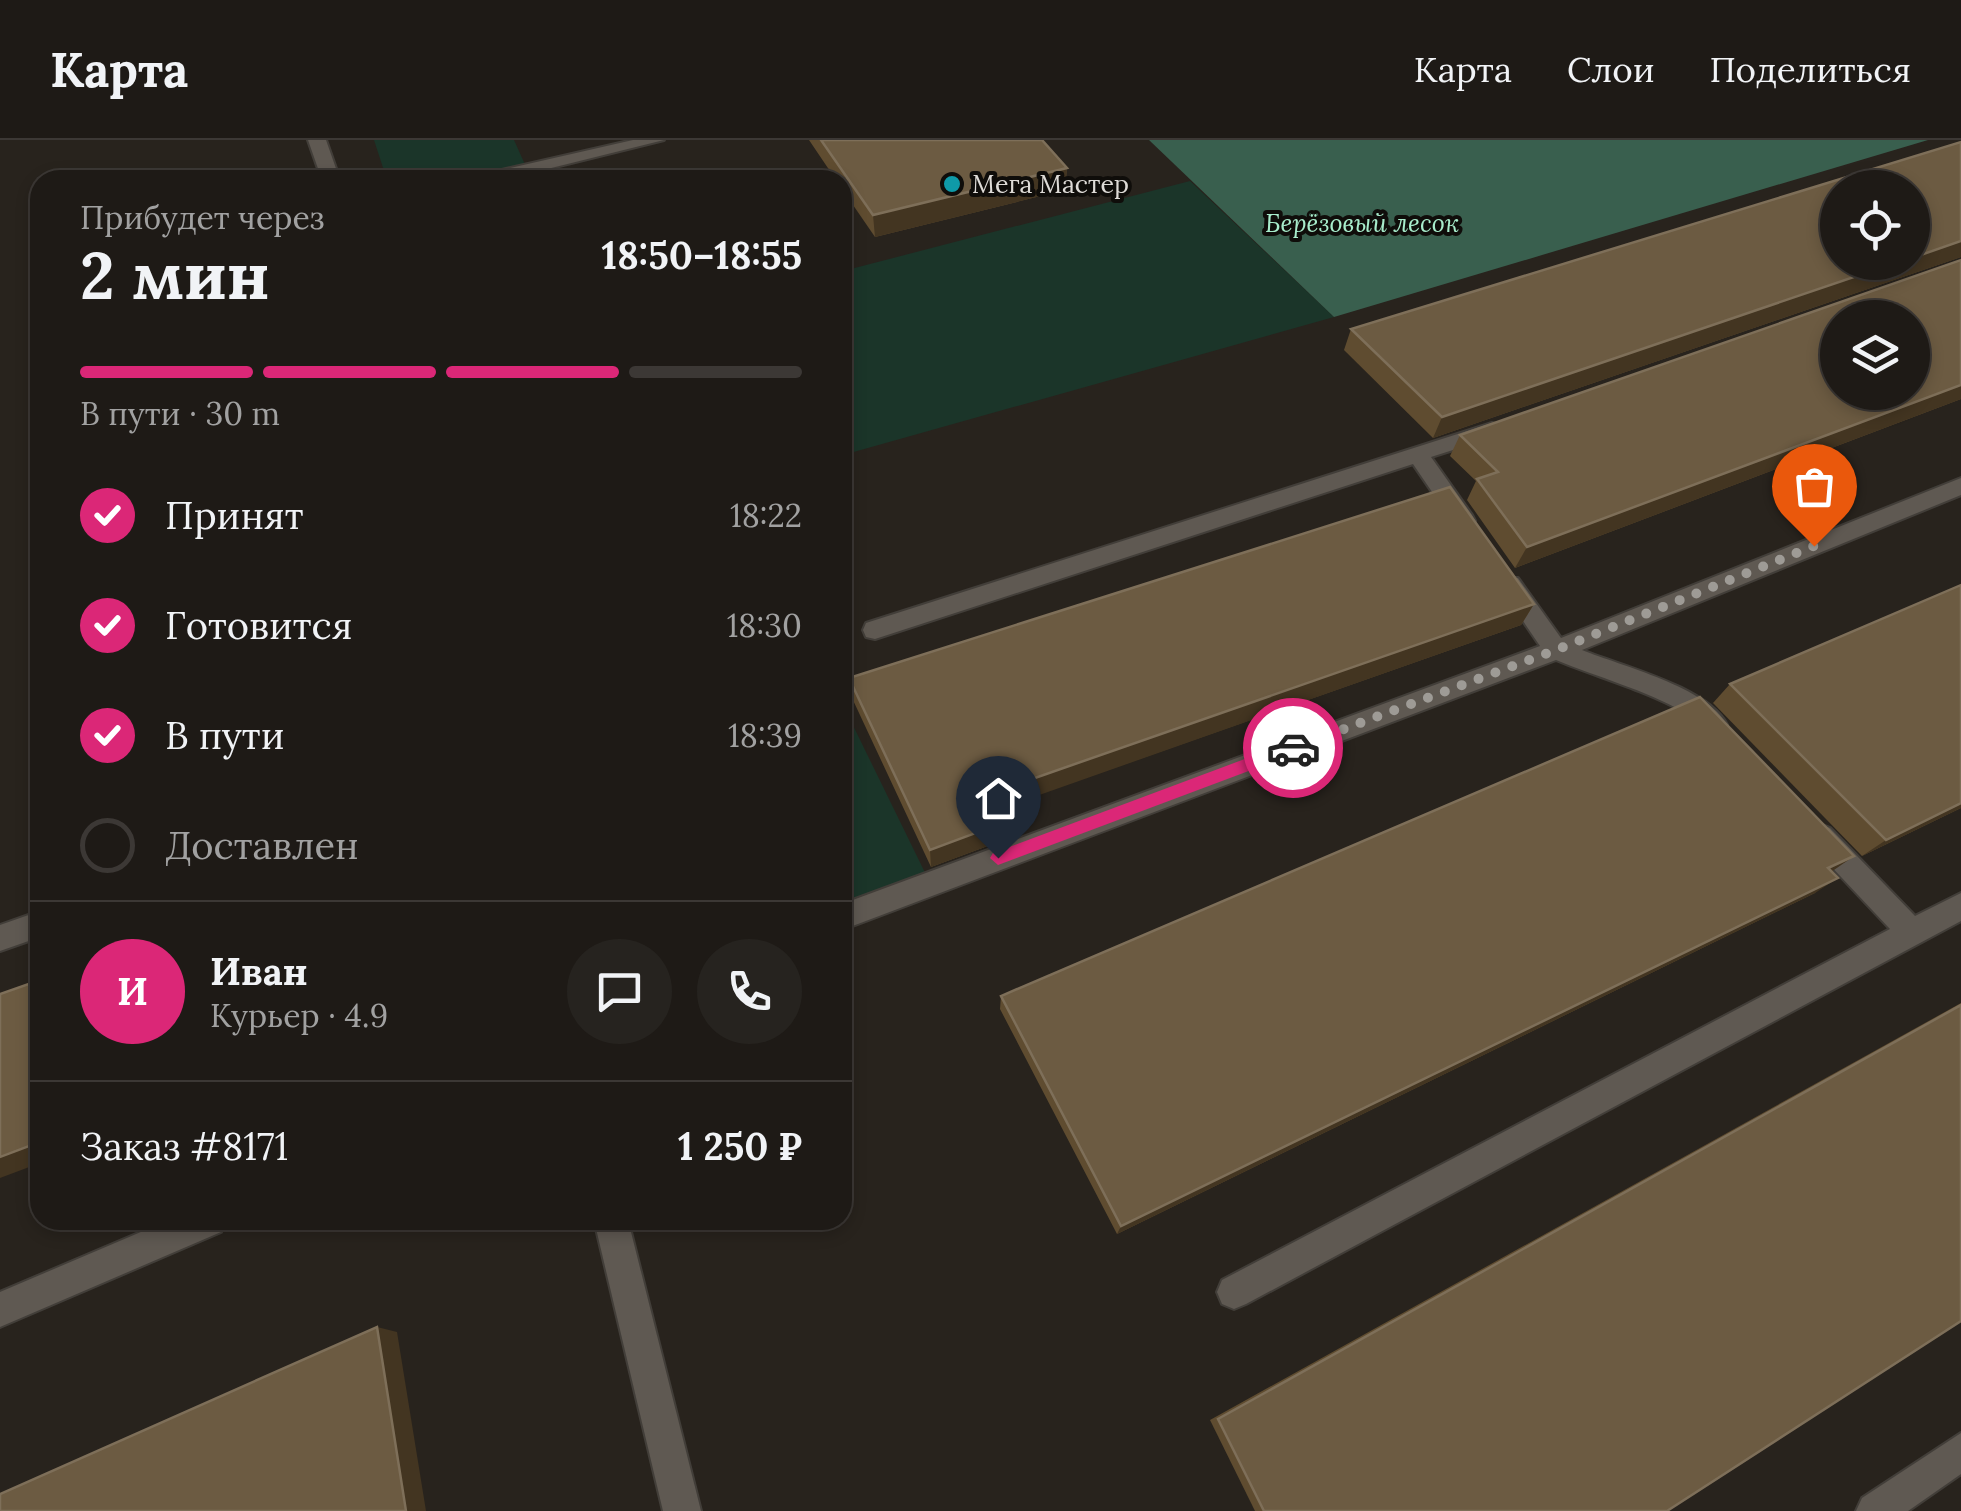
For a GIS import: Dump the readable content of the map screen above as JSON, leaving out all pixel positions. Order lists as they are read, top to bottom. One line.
{"parks":["Берёзовый лесок"],"places":["Мега Мастер"],"page":{"header":"Карта","nav":["Карта","Слои","Поделиться"],"heading":["2 мин","Прибудет через","18:50–18:55"],"panel":["Иван","Курьер · 4.9","Заказ #8171","1 250 ₽"],"bar":"В пути · 30 m","list":[["Принят","18:22"],["Готовится","18:30"],["В пути","18:39"],"Доставлен"],"round":"И"}}
